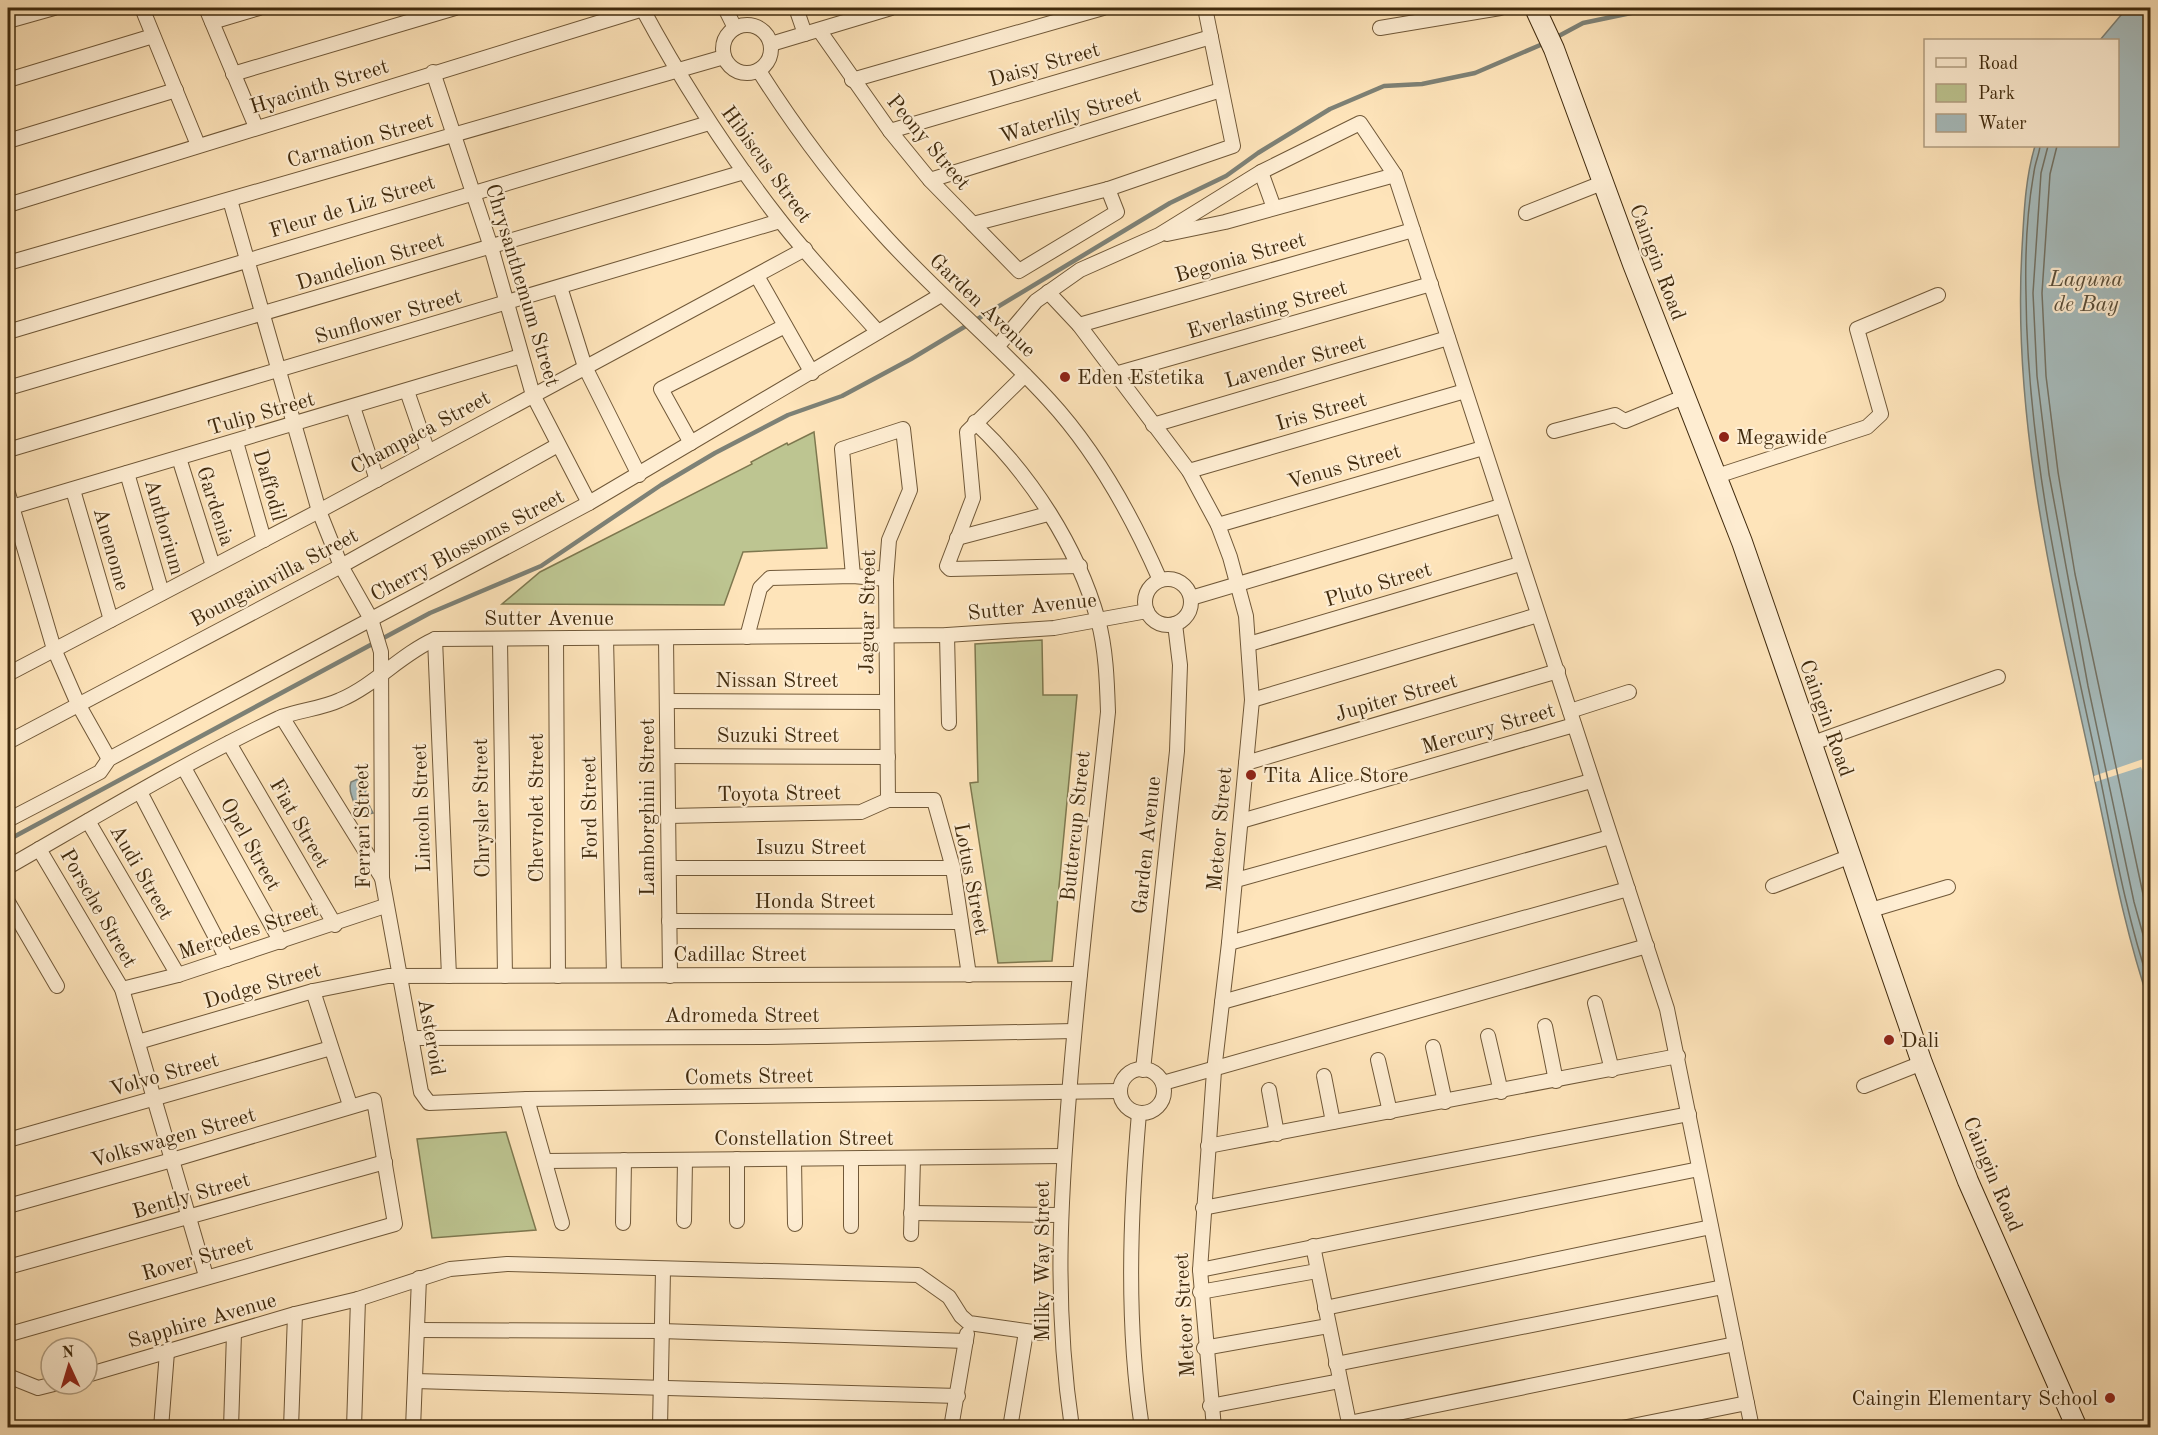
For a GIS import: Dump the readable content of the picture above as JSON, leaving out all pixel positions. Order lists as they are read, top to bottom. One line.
{"streets":{"street":["Daisy Street","Hyacinth Street","Waterlily Street","Carnation Street","Peony Street","Hibiscus Street","Fleur de Liz Street","Begonia Street","Dandelion Street","Caingin Road","Chrysanthemum Street","Garden Avenue","Everlasting Street","Sunflower Street","Lavender Street","Iris Street","Tulip Street","Champaca Street","Venus Street","Daffodil","Gardenia","Anthorium","Cherry Blossoms Street","Anenome","Boungainvilla Street","Pluto Street","Sutter Avenue","Jaguar Street","Nissan Street","Jupiter Street","Mercury Street","Suzuki Street","Toyota Street","Lamborghini Street","Lincoln Street","Chrysler Street","Chevrolet Street","Ford Street","Fiat Street","Ferrari Street","Buttercup Street","Meteor Street","Opel Street","Isuzu Street","Audi Street","Lotus Street","Honda Street","Porsche Street","Mercedes Street","Cadillac Street","Dodge Street","Adromeda Street","Asteroid","Volvo Street","Comets Street","Volkswagen Street","Constellation Street","Bently Street","Rover Street","Milky Way Street","Sapphire Avenue"]},"crossings":[["Daisy Street","Peony Street"],["Hyacinth Street","Hibiscus Street"],["Hyacinth Street","Chrysanthemum Street"],["Waterlily Street","Peony Street"],["Carnation Street","Hibiscus Street"],["Carnation Street","Chrysanthemum Street"],["Carnation Street","Garden Avenue"],["Carnation Street","Ferrari Street"],["Hibiscus Street","Fleur de Liz Street"],["Hibiscus Street","Dandelion Street"],["Hibiscus Street","Sunflower Street"],["Hibiscus Street","Champaca Street"],["Hibiscus Street","Cherry Blossoms Street"],["Fleur de Liz Street","Chrysanthemum Street"],["Fleur de Liz Street","Ferrari Street"],["Begonia Street","Meteor Street"],["Dandelion Street","Chrysanthemum Street"],["Dandelion Street","Ferrari Street"],["Chrysanthemum Street","Sunflower Street"],["Chrysanthemum Street","Tulip Street"],["Chrysanthemum Street","Champaca Street"],["Chrysanthemum Street","Cherry Blossoms Street"],["Chrysanthemum Street","Boungainvilla Street"],["Garden Avenue","Cherry Blossoms Street"],["Garden Avenue","Sutter Avenue"],["Garden Avenue","Comets Street"],["Everlasting Street","Meteor Street"],["Sunflower Street","Ferrari Street"],["Lavender Street","Meteor Street"],["Iris Street","Meteor Street"],["Tulip Street","Daffodil"],["Tulip Street","Gardenia"],["Tulip Street","Anthorium"],["Tulip Street","Anenome"],["Tulip Street","Ferrari Street"],["Champaca Street","Daffodil"],["Champaca Street","Gardenia"],["Champaca Street","Anthorium"],["Champaca Street","Anenome"],["Champaca Street","Ferrari Street"],["Venus Street","Meteor Street"],["Cherry Blossoms Street","Ferrari Street"],["Boungainvilla Street","Ferrari Street"],["Pluto Street","Meteor Street"],["Sutter Avenue","Jaguar Street"],["Sutter Avenue","Lamborghini Street"],["Sutter Avenue","Lincoln Street"],["Sutter Avenue","Chrysler Street"],["Sutter Avenue","Chevrolet Street"],["Sutter Avenue","Ford Street"],["Sutter Avenue","Fiat Street"],["Sutter Avenue","Ferrari Street"],["Sutter Avenue","Buttercup Street"],["Sutter Avenue","Opel Street"],["Sutter Avenue","Audi Street"],["Sutter Avenue","Porsche Street"],["Jaguar Street","Nissan Street"],["Jaguar Street","Suzuki Street"],["Jaguar Street","Toyota Street"],["Jaguar Street","Lotus Street"],["Nissan Street","Lamborghini Street"],["Jupiter Street","Meteor Street"],["Mercury Street","Meteor Street"],["Suzuki Street","Lamborghini Street"],["Toyota Street","Lamborghini Street"],["Toyota Street","Lotus Street"],["Lamborghini Street","Isuzu Street"],["Lamborghini Street","Honda Street"],["Lamborghini Street","Cadillac Street"],["Lincoln Street","Cadillac Street"],["Chrysler Street","Cadillac Street"],["Chevrolet Street","Cadillac Street"],["Ford Street","Cadillac Street"],["Fiat Street","Mercedes Street"],["Ferrari Street","Mercedes Street"],["Ferrari Street","Cadillac Street"],["Ferrari Street","Dodge Street"],["Ferrari Street","Asteroid"],["Buttercup Street","Cadillac Street"],["Buttercup Street","Adromeda Street"],["Buttercup Street","Comets Street"],["Buttercup Street","Milky Way Street"],["Opel Street","Mercedes Street"],["Isuzu Street","Lotus Street"],["Audi Street","Mercedes Street"],["Lotus Street","Honda Street"],["Lotus Street","Cadillac Street"],["Porsche Street","Mercedes Street"],["Porsche Street","Dodge Street"],["Porsche Street","Volvo Street"],["Porsche Street","Volkswagen Street"],["Porsche Street","Bently Street"],["Porsche Street","Rover Street"],["Cadillac Street","Dodge Street"],["Cadillac Street","Asteroid"],["Dodge Street","Asteroid"],["Adromeda Street","Asteroid"],["Asteroid","Comets Street"],["Comets Street","Milky Way Street"],["Volkswagen Street","Bently Street"],["Volkswagen Street","Rover Street"],["Constellation Street","Milky Way Street"],["Bently Street","Rover Street"]],"water":["Laguna de Bay"],"places":["Eden Estetika","Megawide","Tita Alice Store","Dali","Caingin Elementary School"],"legend":["Road","Park","Water"],"north":"top"}
